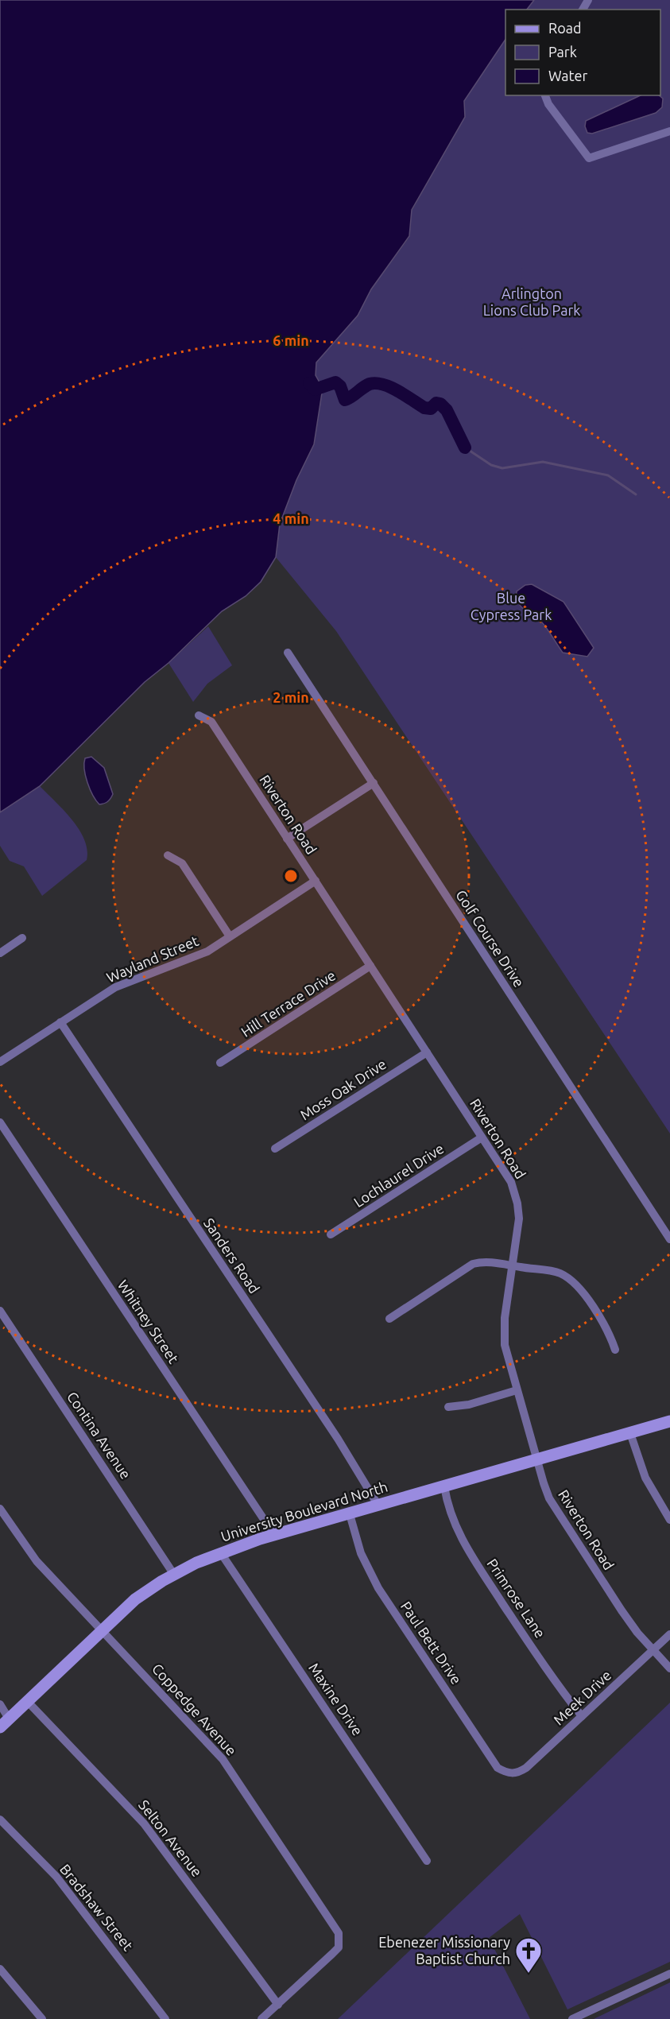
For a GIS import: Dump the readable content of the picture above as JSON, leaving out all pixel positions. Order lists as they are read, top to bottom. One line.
{"streets":{"street":["Riverton Road","Golf Course Drive","Wayland Street","Hill Terrace Drive","Moss Oak Drive","Lochlaurel Drive","Sanders Road","Whitney Street","Contina Avenue","University Boulevard North","Primrose Lane","Paul Bett Drive","Meek Drive","Maxine Drive","Coppedge Avenue","Selton Avenue","Bradshaw Street"]},"crossings":[["Riverton Road","Wayland Street"],["Riverton Road","Hill Terrace Drive"],["Riverton Road","Moss Oak Drive"],["Riverton Road","Lochlaurel Drive"],["Riverton Road","University Boulevard North"],["Riverton Road","Meek Drive"],["Wayland Street","Sanders Road"],["Sanders Road","University Boulevard North"],["Whitney Street","University Boulevard North"],["Contina Avenue","University Boulevard North"],["University Boulevard North","Primrose Lane"],["University Boulevard North","Paul Bett Drive"],["University Boulevard North","Maxine Drive"],["University Boulevard North","Coppedge Avenue"],["University Boulevard North","Selton Avenue"],["Primrose Lane","Meek Drive"],["Paul Bett Drive","Meek Drive"],["Coppedge Avenue","Selton Avenue"]],"parks":["Arlington Lions Club Park","Blue Cypress Park"],"places":{"church":["Ebenezer Missionary Baptist Church"]},"legend":["Road","Park","Water"],"rings":["6 min","4 min","2 min"]}
